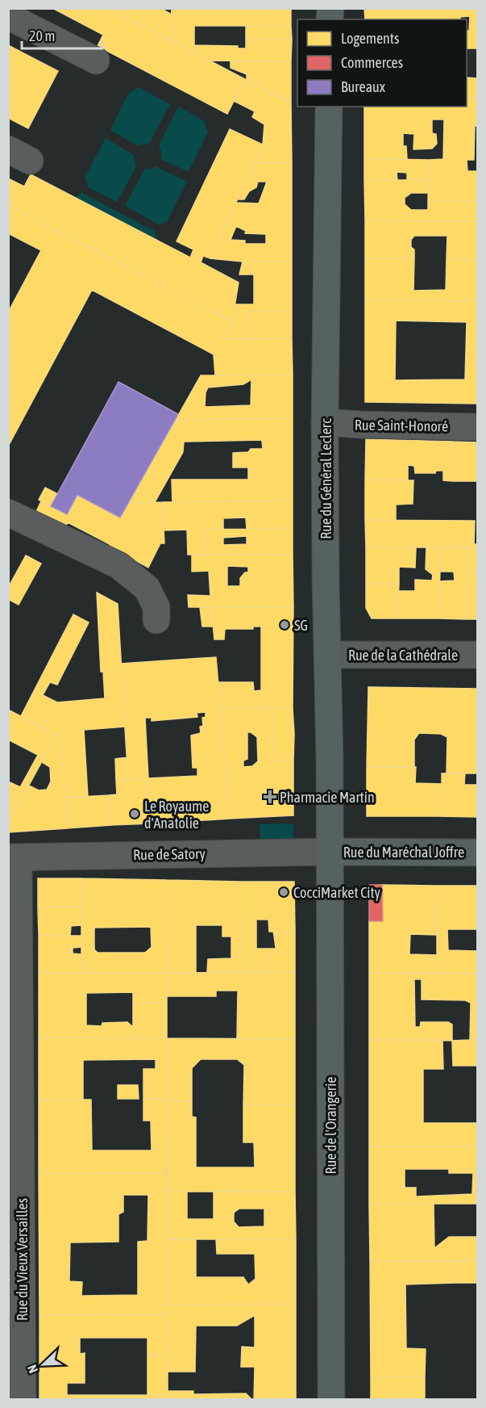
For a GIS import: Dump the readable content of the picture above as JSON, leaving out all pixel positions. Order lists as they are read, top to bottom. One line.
{"streets":{"main road":["Rue du Général Leclerc","Rue du Maréchal Joffre","Rue de l'Orangerie"],"street":["Rue Saint-Honoré","Rue de la Cathédrale","Rue de Satory","Rue du Vieux Versailles"]},"crossings":[["Rue Saint-Honoré","Rue du Général Leclerc"],["Rue du Général Leclerc","Rue de la Cathédrale"],["Rue du Général Leclerc","Rue du Maréchal Joffre"],["Rue du Général Leclerc","Rue de Satory"],["Rue du Général Leclerc","Rue de l'Orangerie"],["Rue du Maréchal Joffre","Rue de Satory"],["Rue du Maréchal Joffre","Rue de l'Orangerie"],["Rue de Satory","Rue de l'Orangerie"],["Rue de Satory","Rue du Vieux Versailles"]],"places":{"other":["SG","Le Royaume d'Anatolie","CocciMarket City"],"health":["Pharmacie Martin"]},"legend":["Logements","Commerces","Bureaux"],"scale_bar":"20 m","north":"bottom left"}
